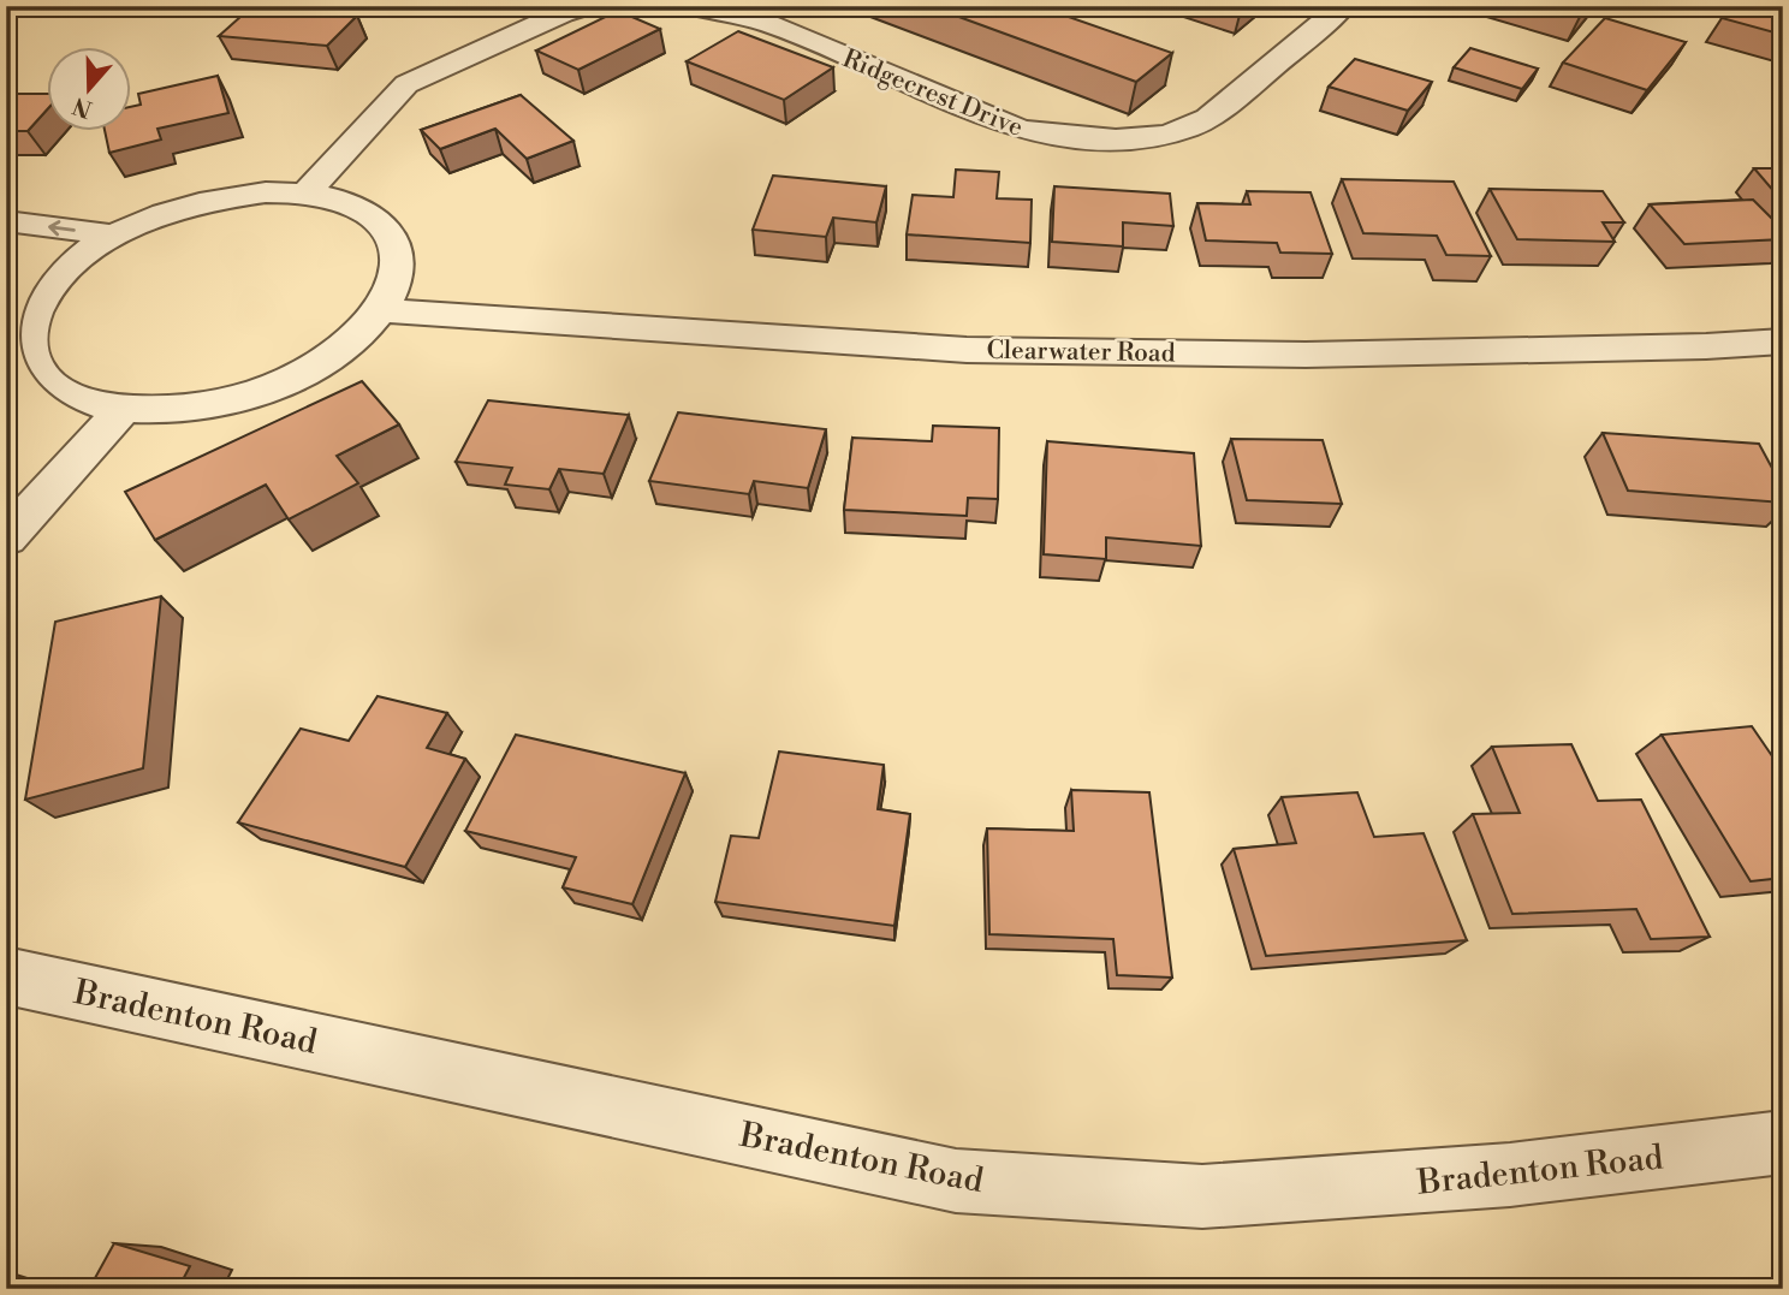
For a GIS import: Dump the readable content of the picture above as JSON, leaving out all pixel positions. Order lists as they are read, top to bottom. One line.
{"streets":{"street":["Ridgecrest Drive","Clearwater Road","Bradenton Road"]},"north":"bottom"}
